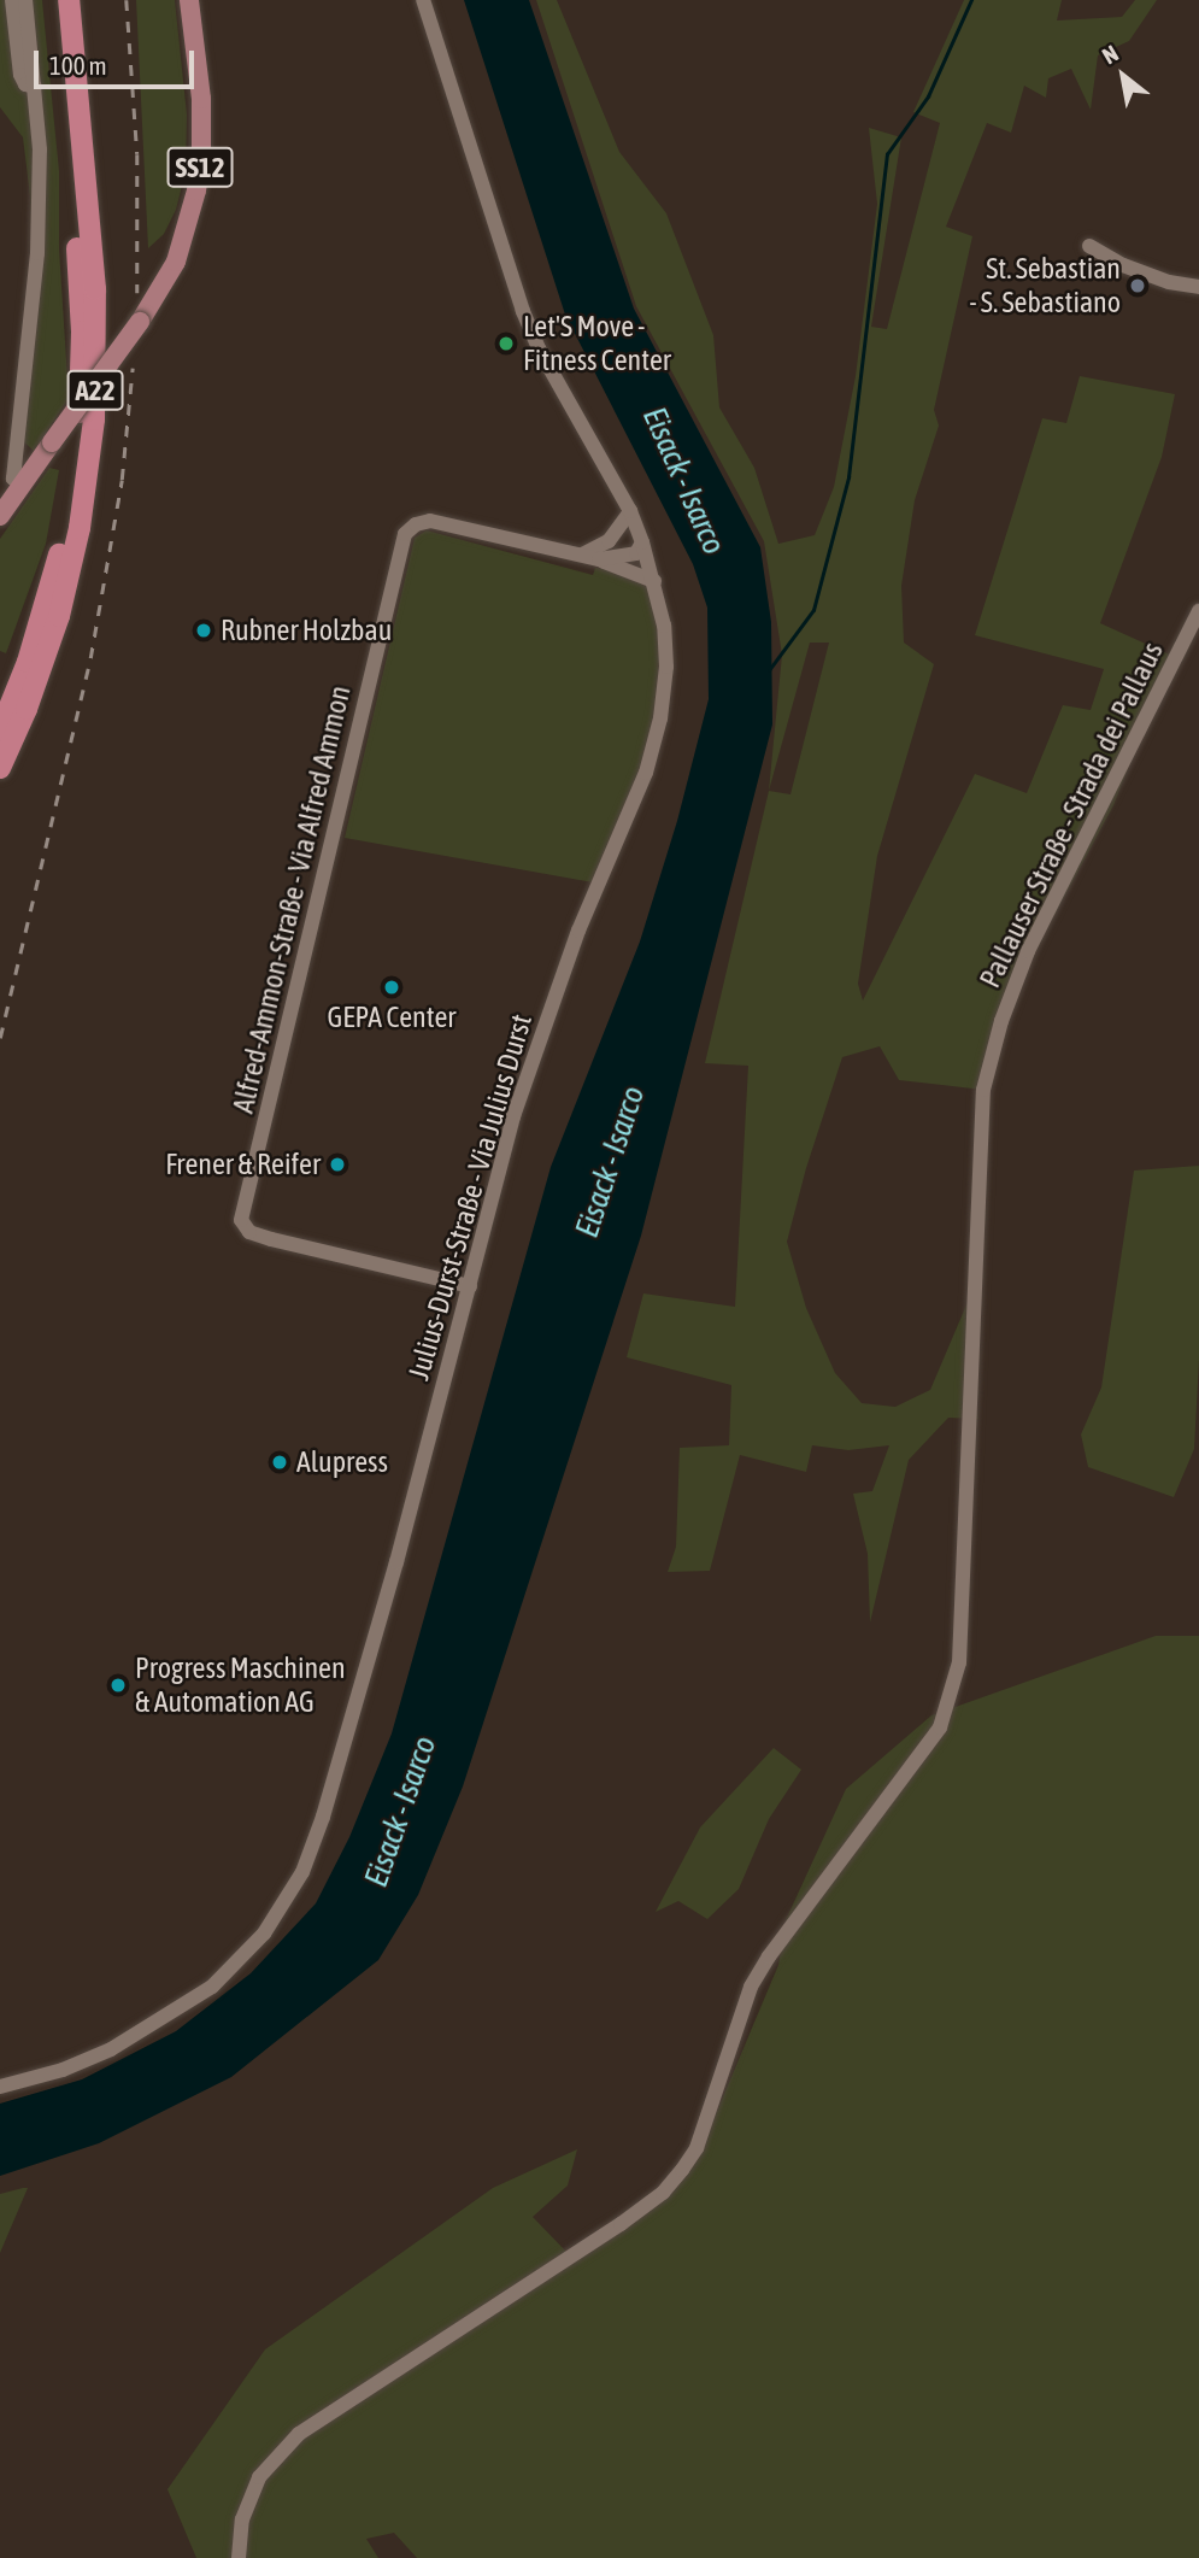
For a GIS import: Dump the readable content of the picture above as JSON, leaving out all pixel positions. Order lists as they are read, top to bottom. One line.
{"streets":{"highway":["A22"],"main road":["SS12"],"street":["Pallauser Straße - Strada dei Pallaus","Alfred-Ammon-Straße - Via Alfred Ammon","Julius-Durst-Straße - Via Julius Durst"]},"crossings":[["Alfred-Ammon-Straße - Via Alfred Ammon","Julius-Durst-Straße - Via Julius Durst"]],"water":["Eisack - Isarco"],"places":["St. Sebastian - S. Sebastiano","Let'S Move - Fitness Center","Rubner Holzbau","GEPA Center","Frener & Reifer","Alupress","Progress Maschinen & Automation AG"],"scale_bar":"100 m","north":"top left"}
